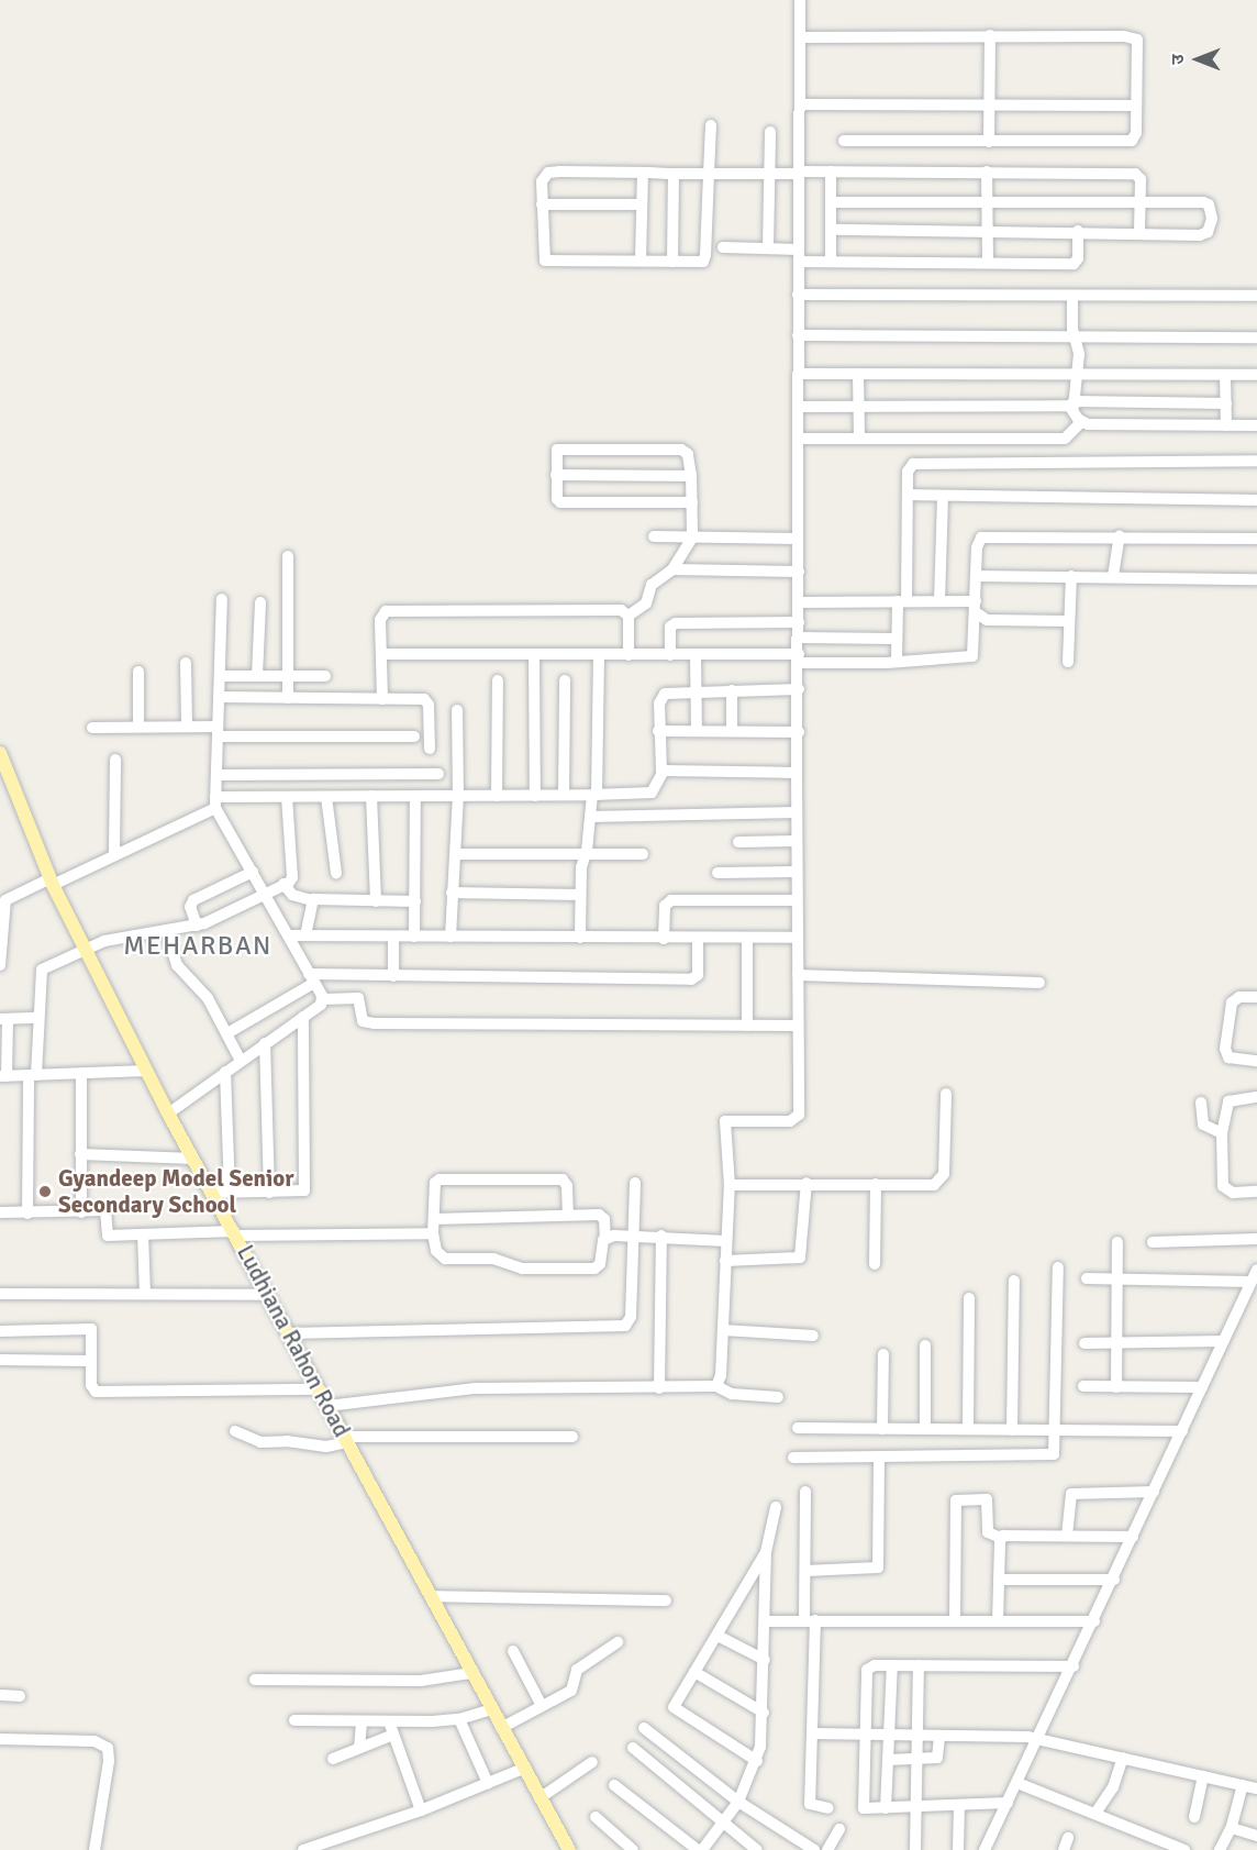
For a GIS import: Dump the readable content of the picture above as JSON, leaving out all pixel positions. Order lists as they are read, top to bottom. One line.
{"streets":{"main road":["Ludhiana Rahon Road"]},"districts":["MEHARBAN"],"places":["Gyandeep Model Senior Secondary School"],"north":"left"}
